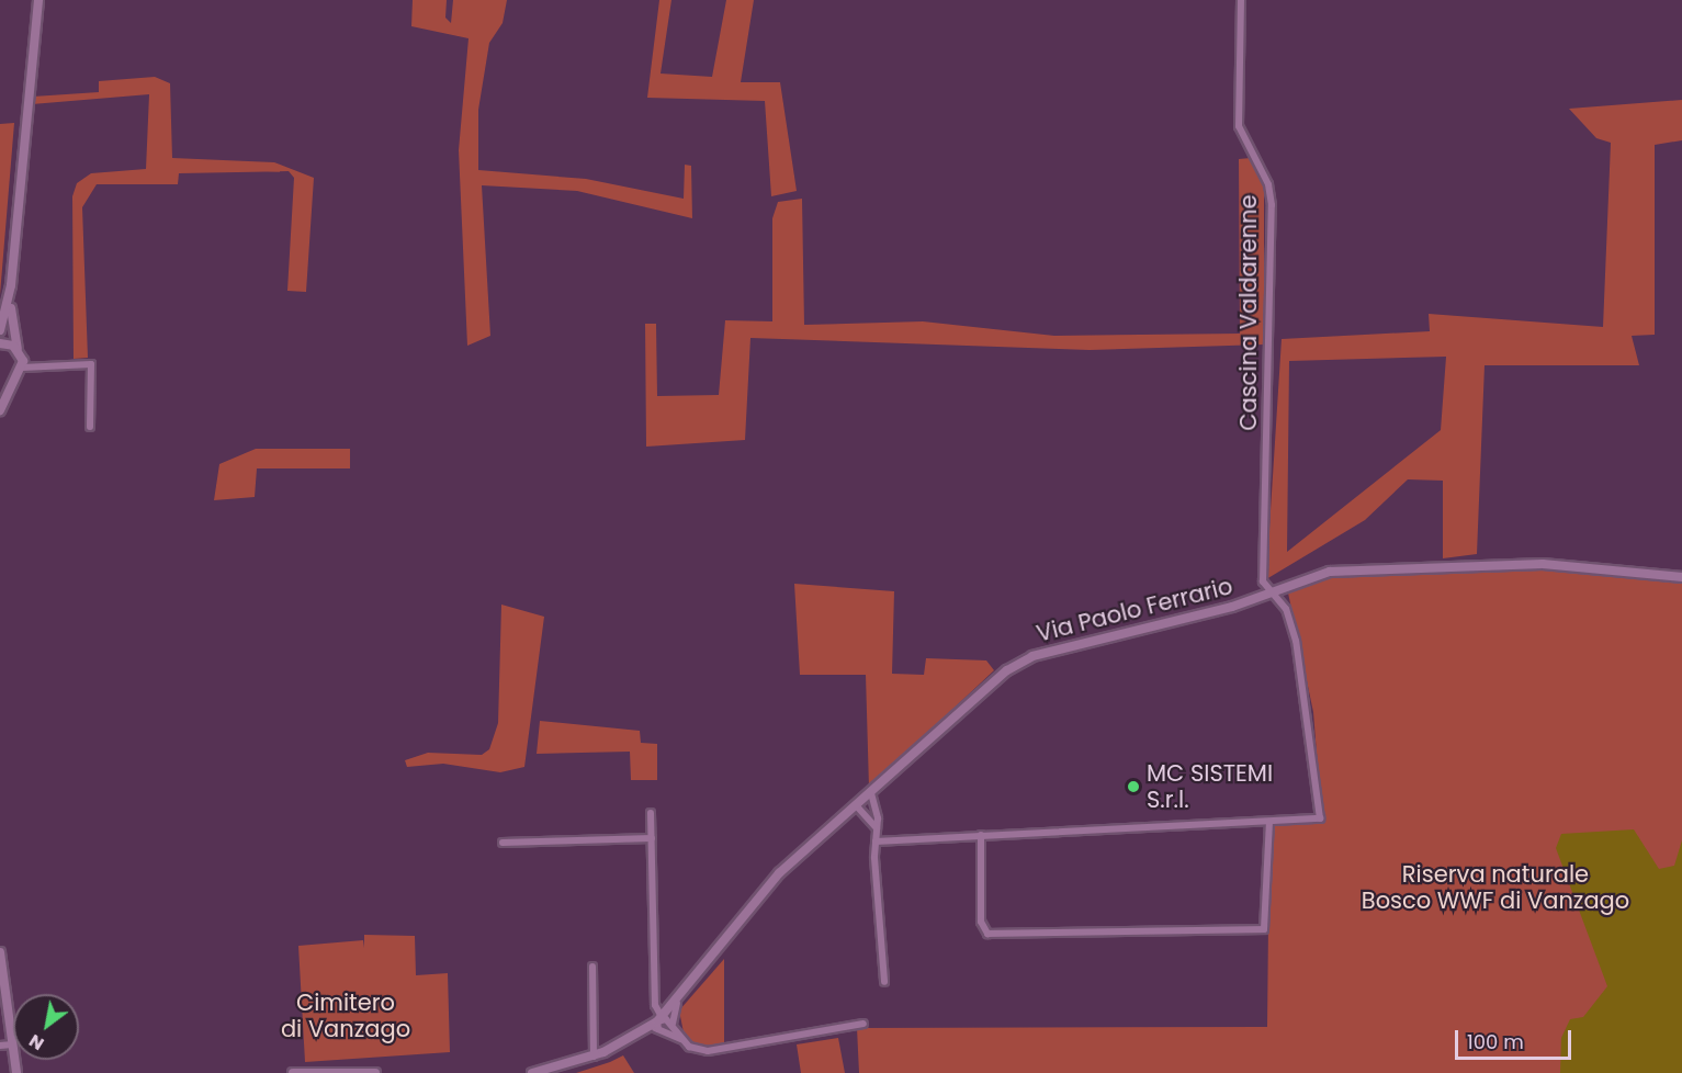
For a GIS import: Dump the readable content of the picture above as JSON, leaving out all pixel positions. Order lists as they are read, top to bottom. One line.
{"streets":{"street":["Cascina Valdarenne","Via Paolo Ferrario"]},"crossings":[["Cascina Valdarenne","Via Paolo Ferrario"]],"parks":["Riserva naturale Bosco WWF di Vanzago","Cimitero di Vanzago"],"places":["MC SISTEMI S.r.l."],"scale_bar":"100 m","north":"bottom left"}
